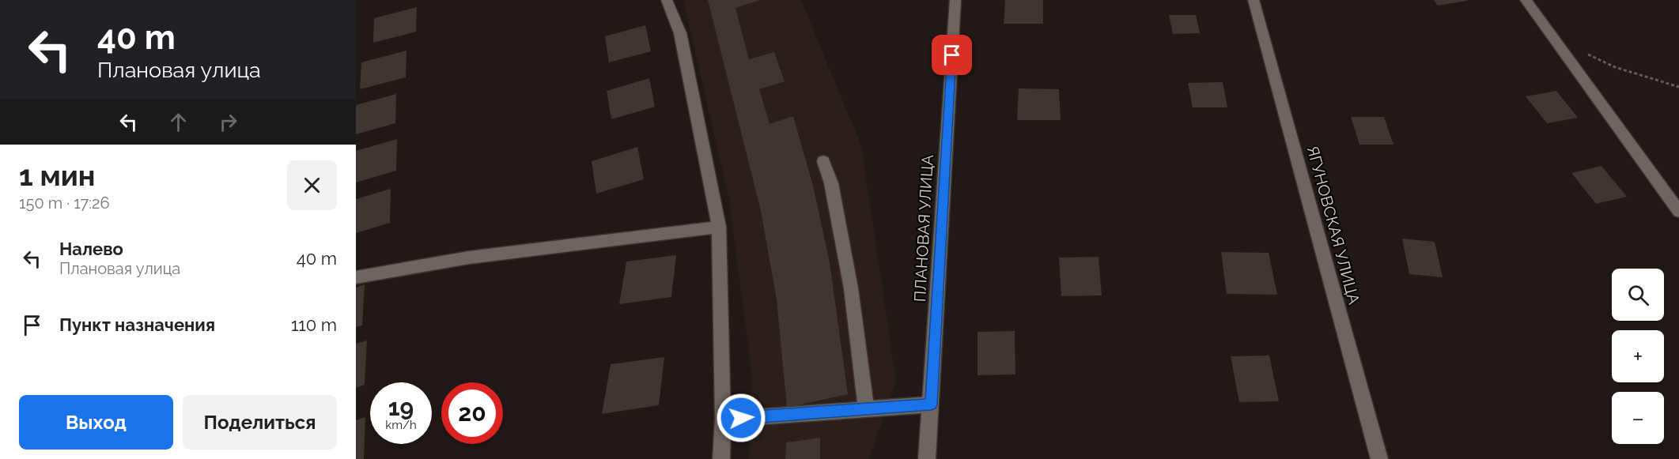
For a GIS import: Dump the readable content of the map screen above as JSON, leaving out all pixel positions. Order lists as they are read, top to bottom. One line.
{"streets":{"street":["ЯГУНОВСКАЯ УЛИЦА","ПЛАНОВАЯ УЛИЦА"]},"page":{"turn":["40 m","Плановая улица"],"heading":["1 мин","150 m · 17:26"],"list":[{"name":"Налево","note":"Плановая улица","value":"40 m"},{"name":"Пункт назначения","value":"110 m"}],"map_buttons":["+","−"],"speed":"19 km/h","limit":"20","buttons":["Выход","Поделиться"]}}
